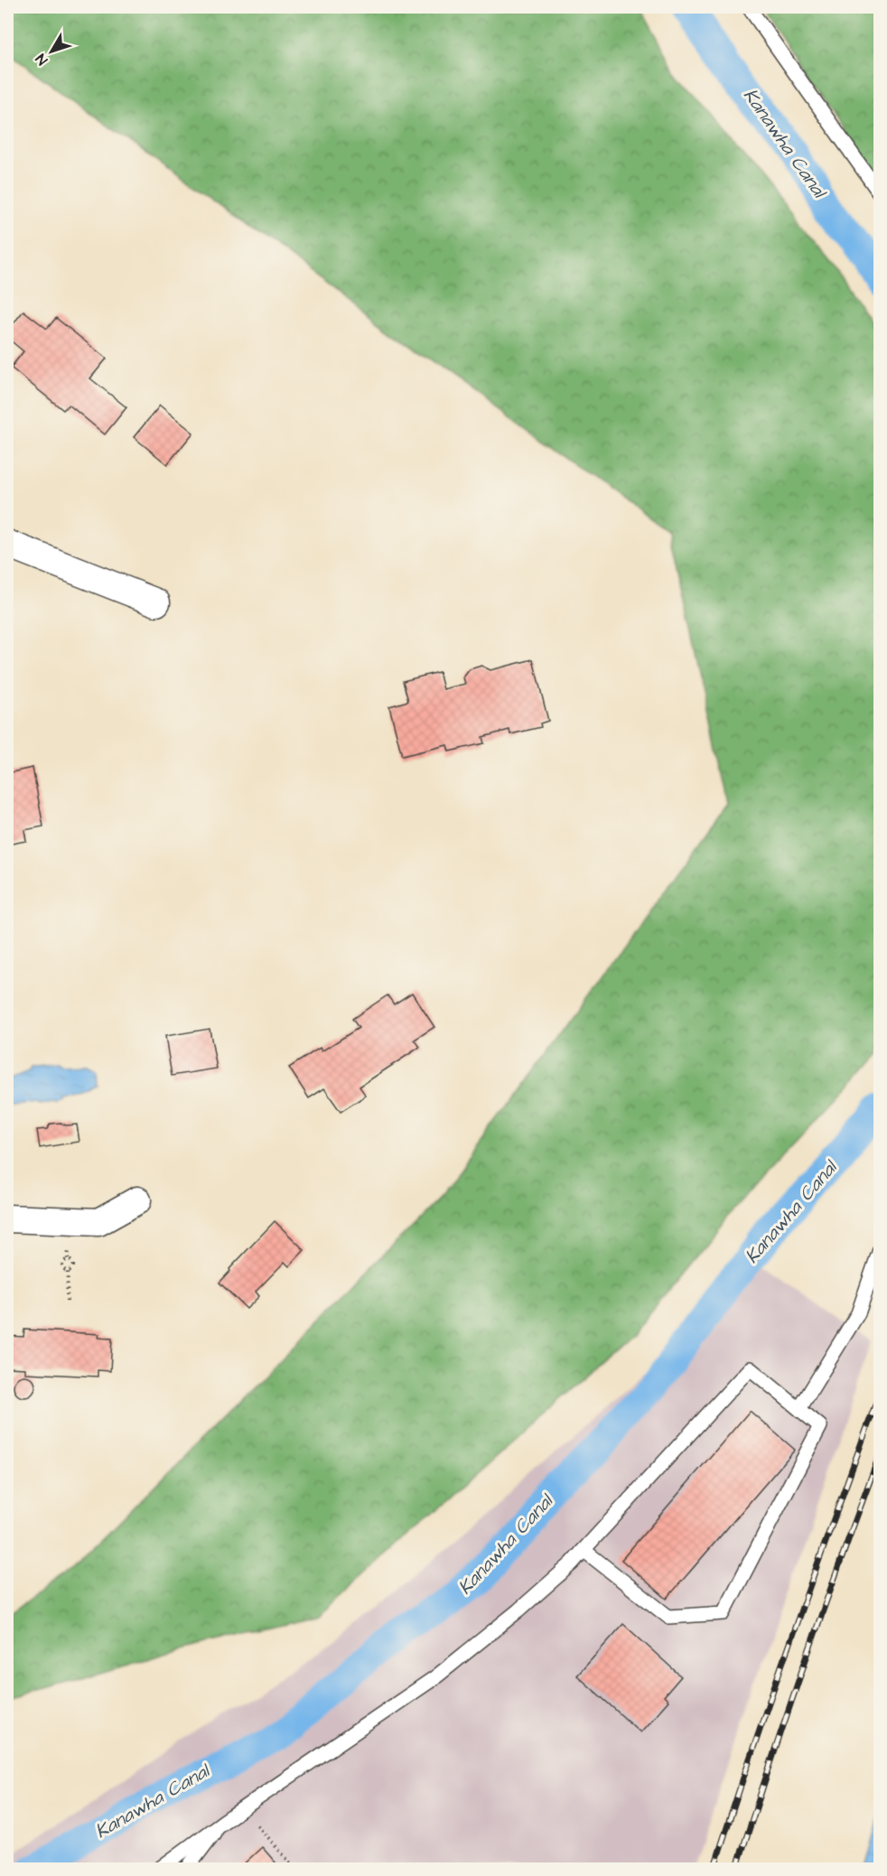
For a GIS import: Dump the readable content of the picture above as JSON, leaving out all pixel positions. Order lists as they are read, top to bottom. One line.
{"water":["Kanawha Canal"],"north":"bottom left"}
